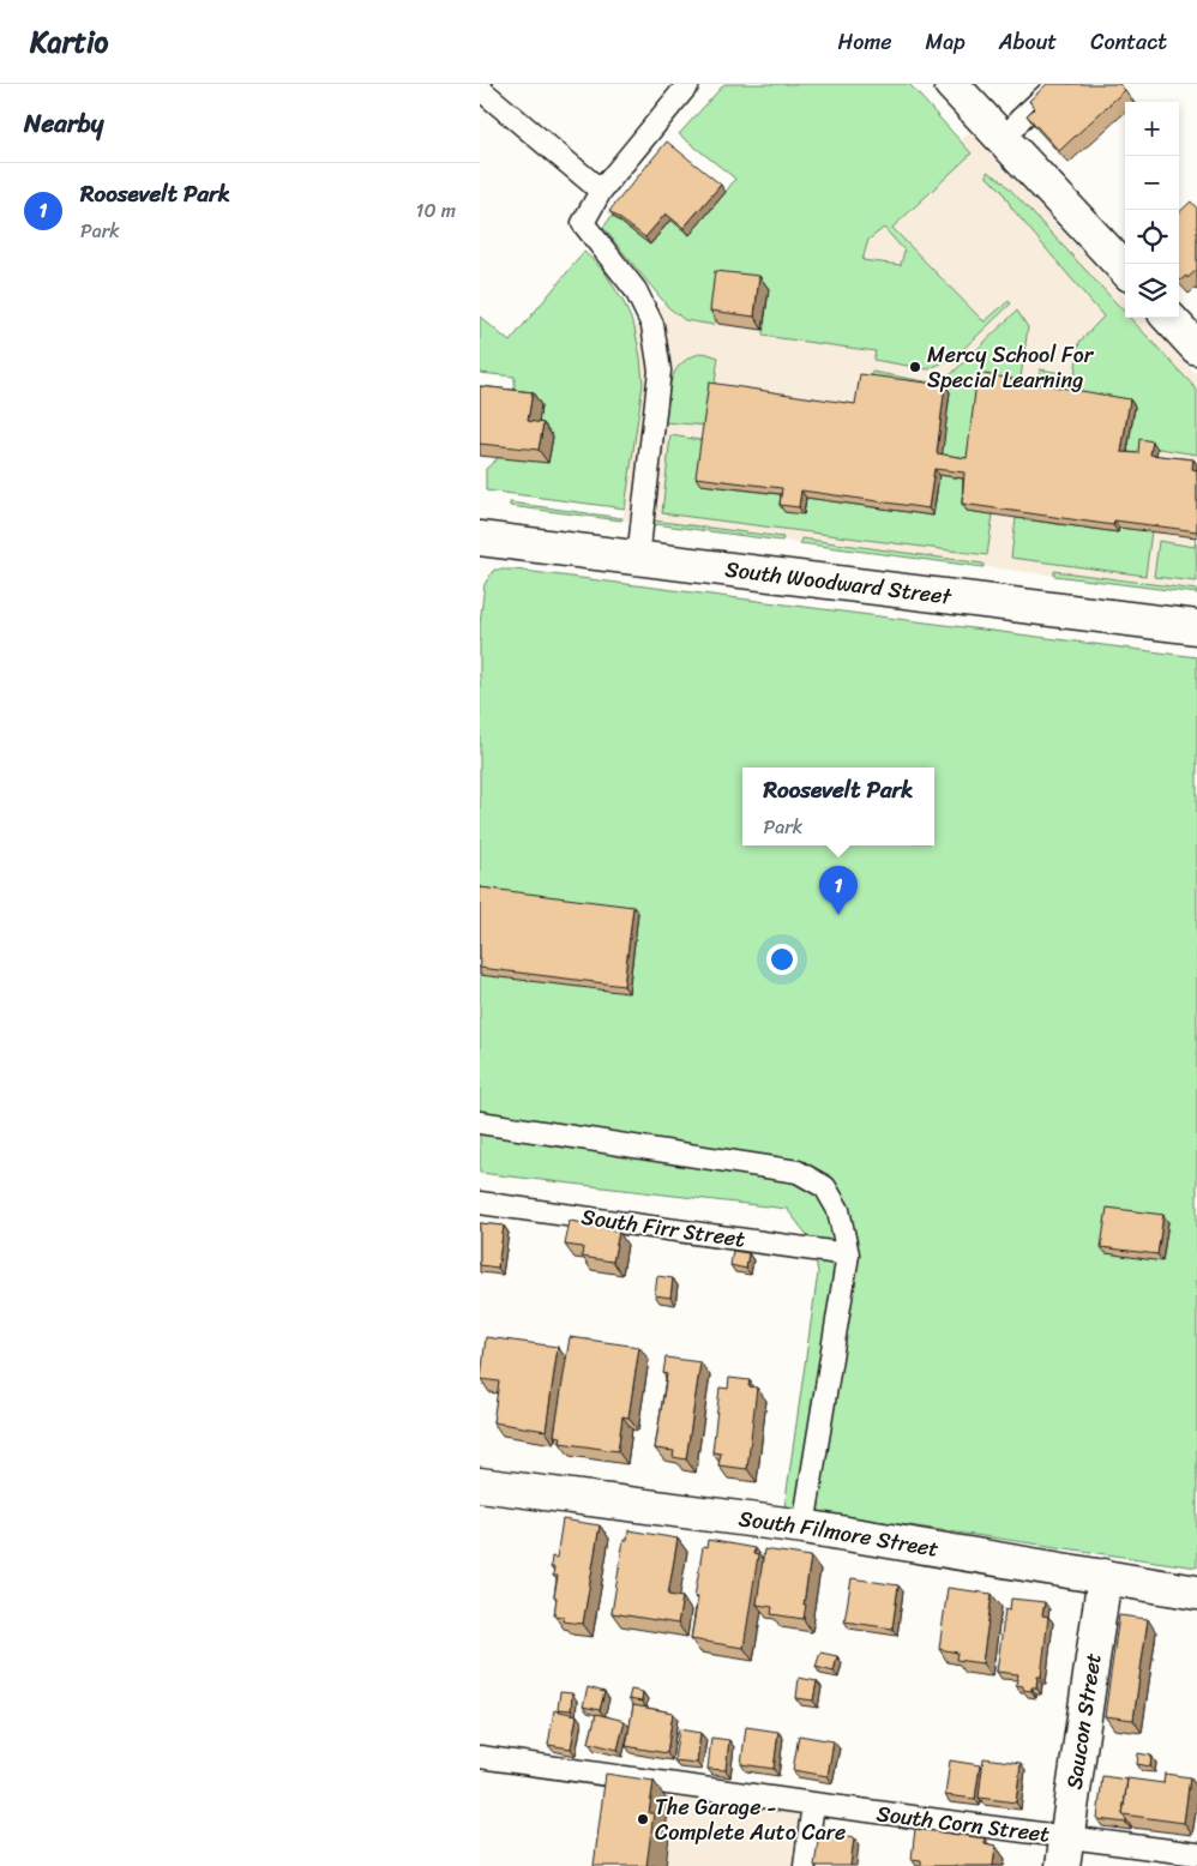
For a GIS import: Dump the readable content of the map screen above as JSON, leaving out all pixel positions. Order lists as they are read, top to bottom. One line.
{"streets":{"street":["South Woodward Street","South Filmore Street","Saucon Street"],"lane":["South Firr Street","South Corn Street"]},"crossings":[["South Filmore Street","Saucon Street"],["Saucon Street","South Corn Street"]],"places":["Mercy School For Special Learning","The Garage - Complete Auto Care"],"page":{"header":"Kartio","nav":["Home","Map","About","Contact"],"heading":"Nearby","map_buttons":["+","−"],"list":[{"mark":"1","name":"Roosevelt Park","note":"Park","value":"10 m"}],"popup":["Roosevelt Park","Park"],"pins":"1"}}
